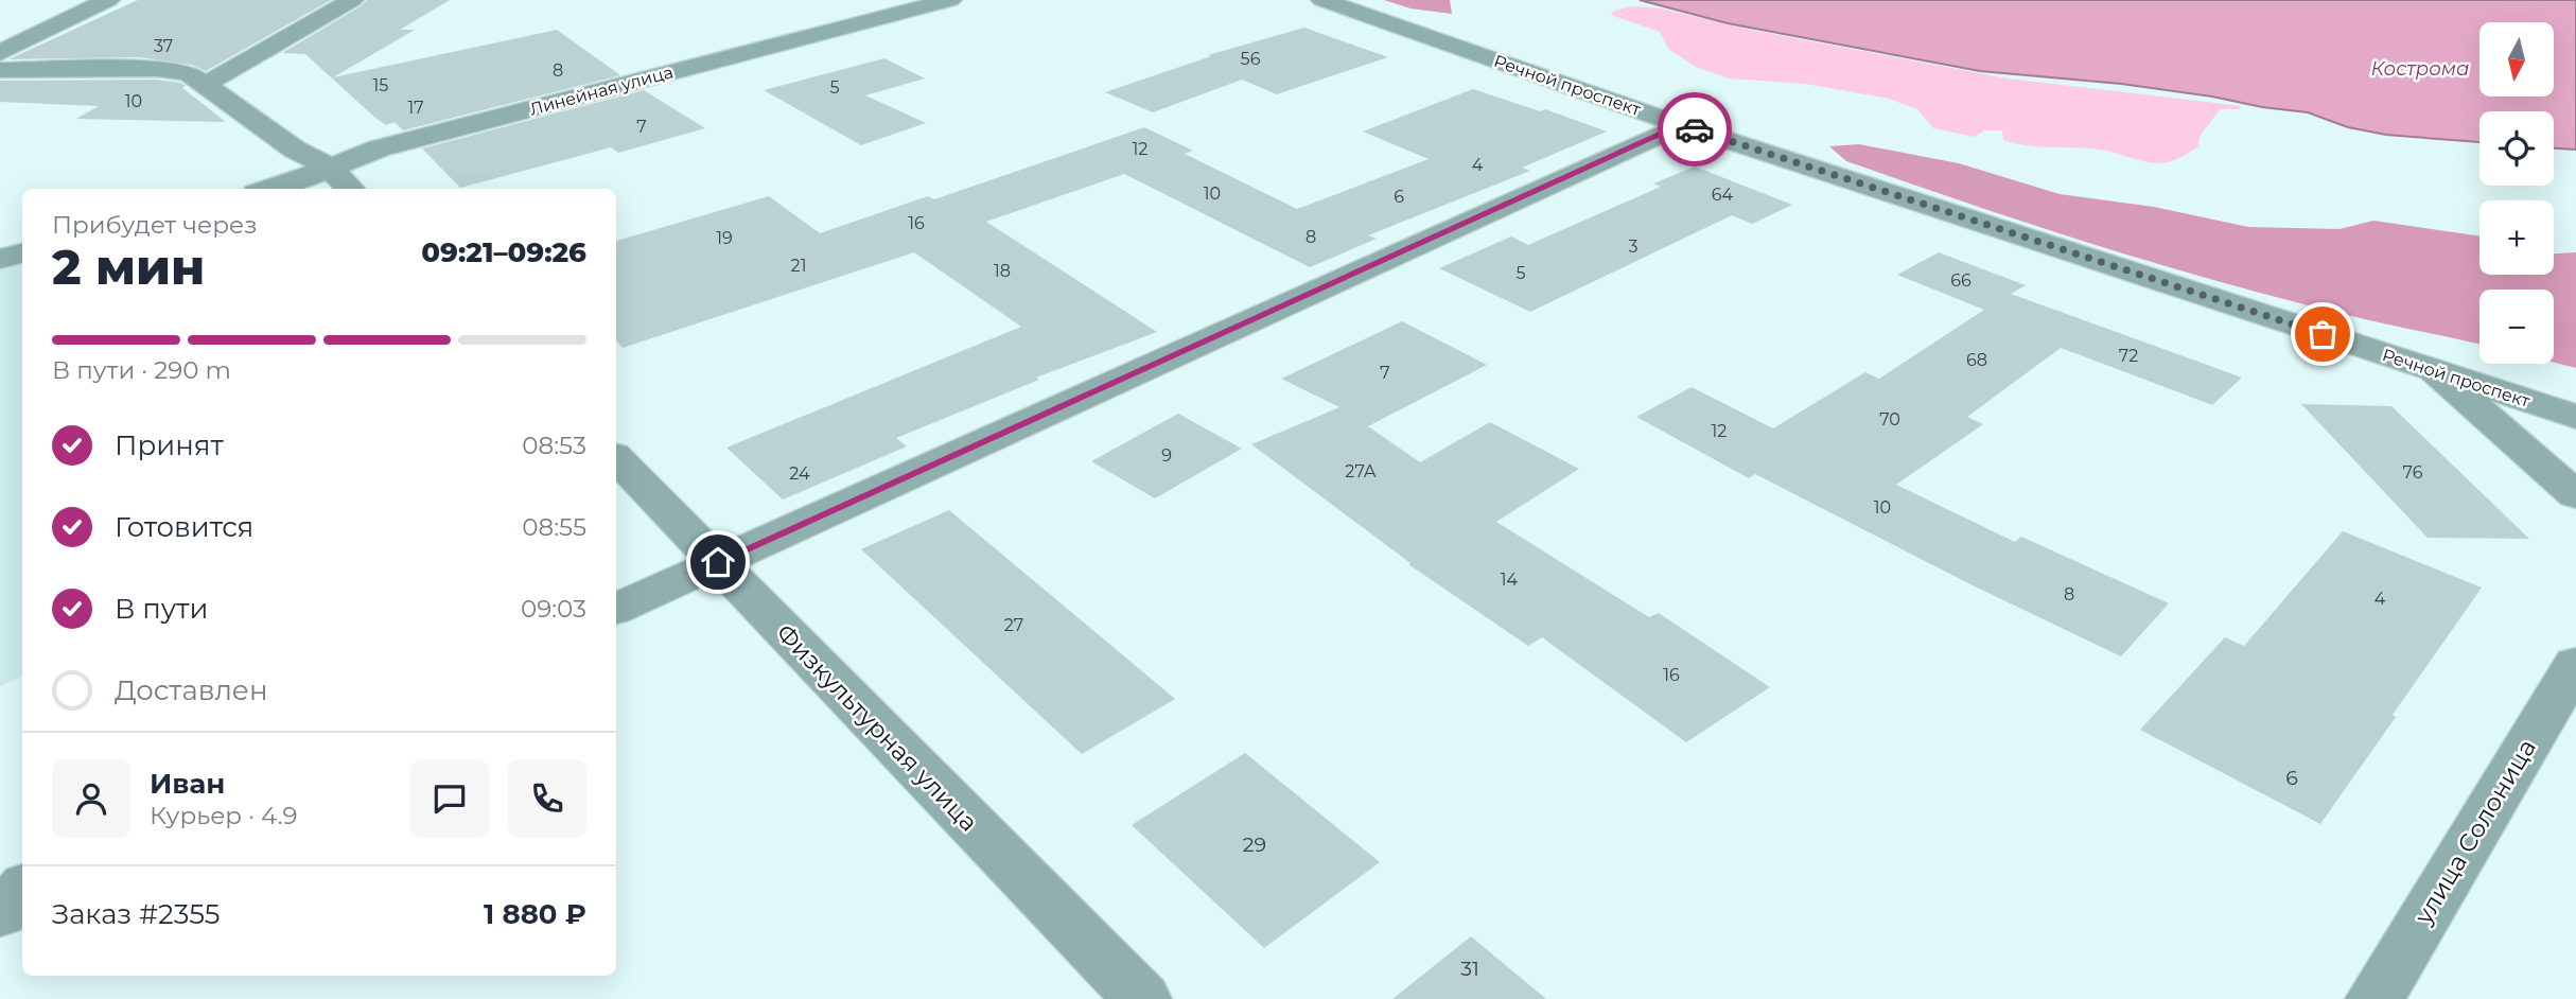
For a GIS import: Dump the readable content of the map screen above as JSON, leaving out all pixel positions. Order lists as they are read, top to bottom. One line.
{"streets":{"street":["Речной проспект","Линейная улица","Физкультурная улица","улица Солоница"]},"water":["Кострома"],"house_numbers":["37","56","8","15","5","10","17","7","12","4","10","64","6","16","8","19","3","21","18","5","66","72","68","7","70","12","9","27А","76","24","10","14","8","4","27","16","6","29","31"],"north":"bottom","page":{"map_buttons":["+","−"],"heading":["2 мин","Прибудет через","09:21–09:26"],"panel":["Иван","Курьер · 4.9","Заказ #2355","1 880 ₽"],"bar":"В пути · 290 m","list":[["Принят","08:53"],["Готовится","08:55"],["В пути","09:03"],"Доставлен"]}}
